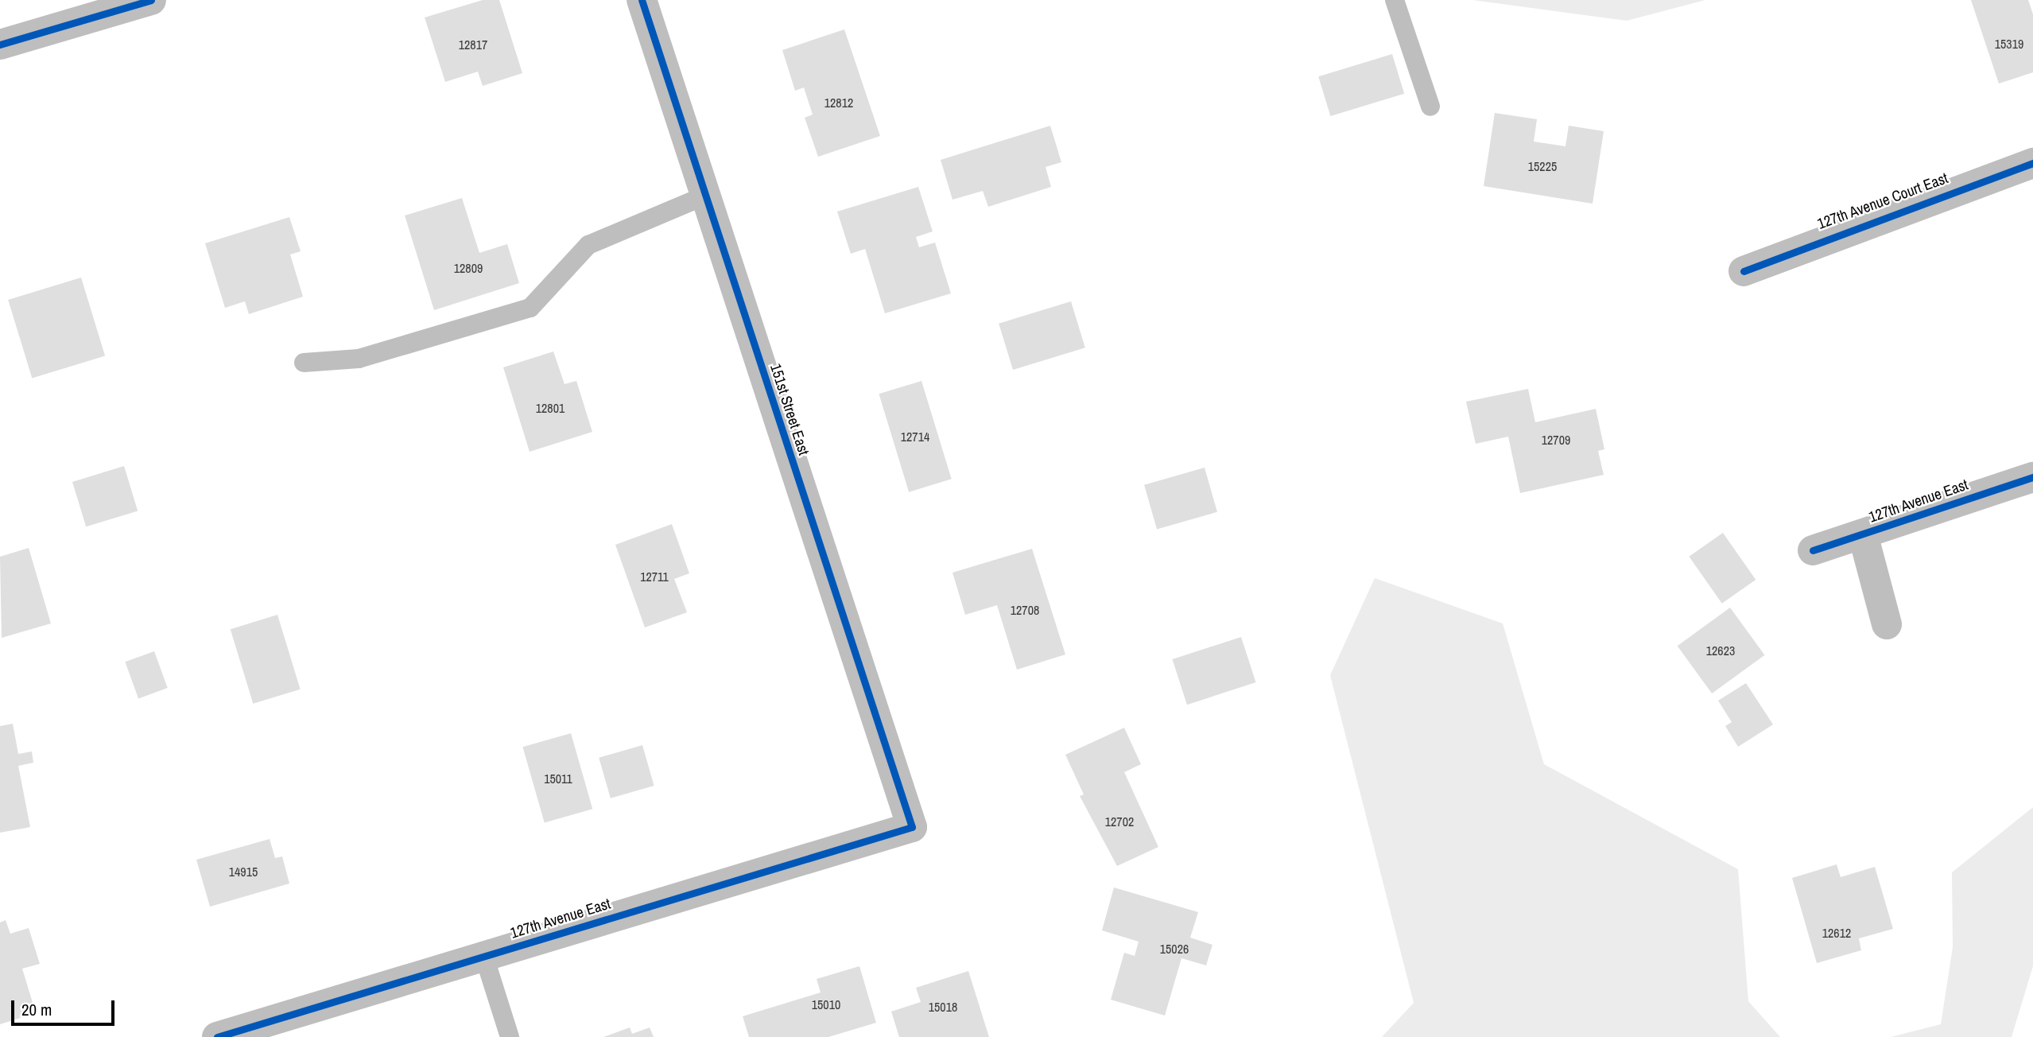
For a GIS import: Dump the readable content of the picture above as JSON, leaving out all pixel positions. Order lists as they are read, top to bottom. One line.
{"streets":{"street":["127th Avenue Court East","151st Street East","127th Avenue East"]},"crossings":[["151st Street East","127th Avenue East"]],"house_numbers":["15319","12817","12812","15225","12809","12801","12714","12709","12711","12708","12623","15011","12702","14915","12612","15026","15010","15018"],"scale_bar":"20 m"}
